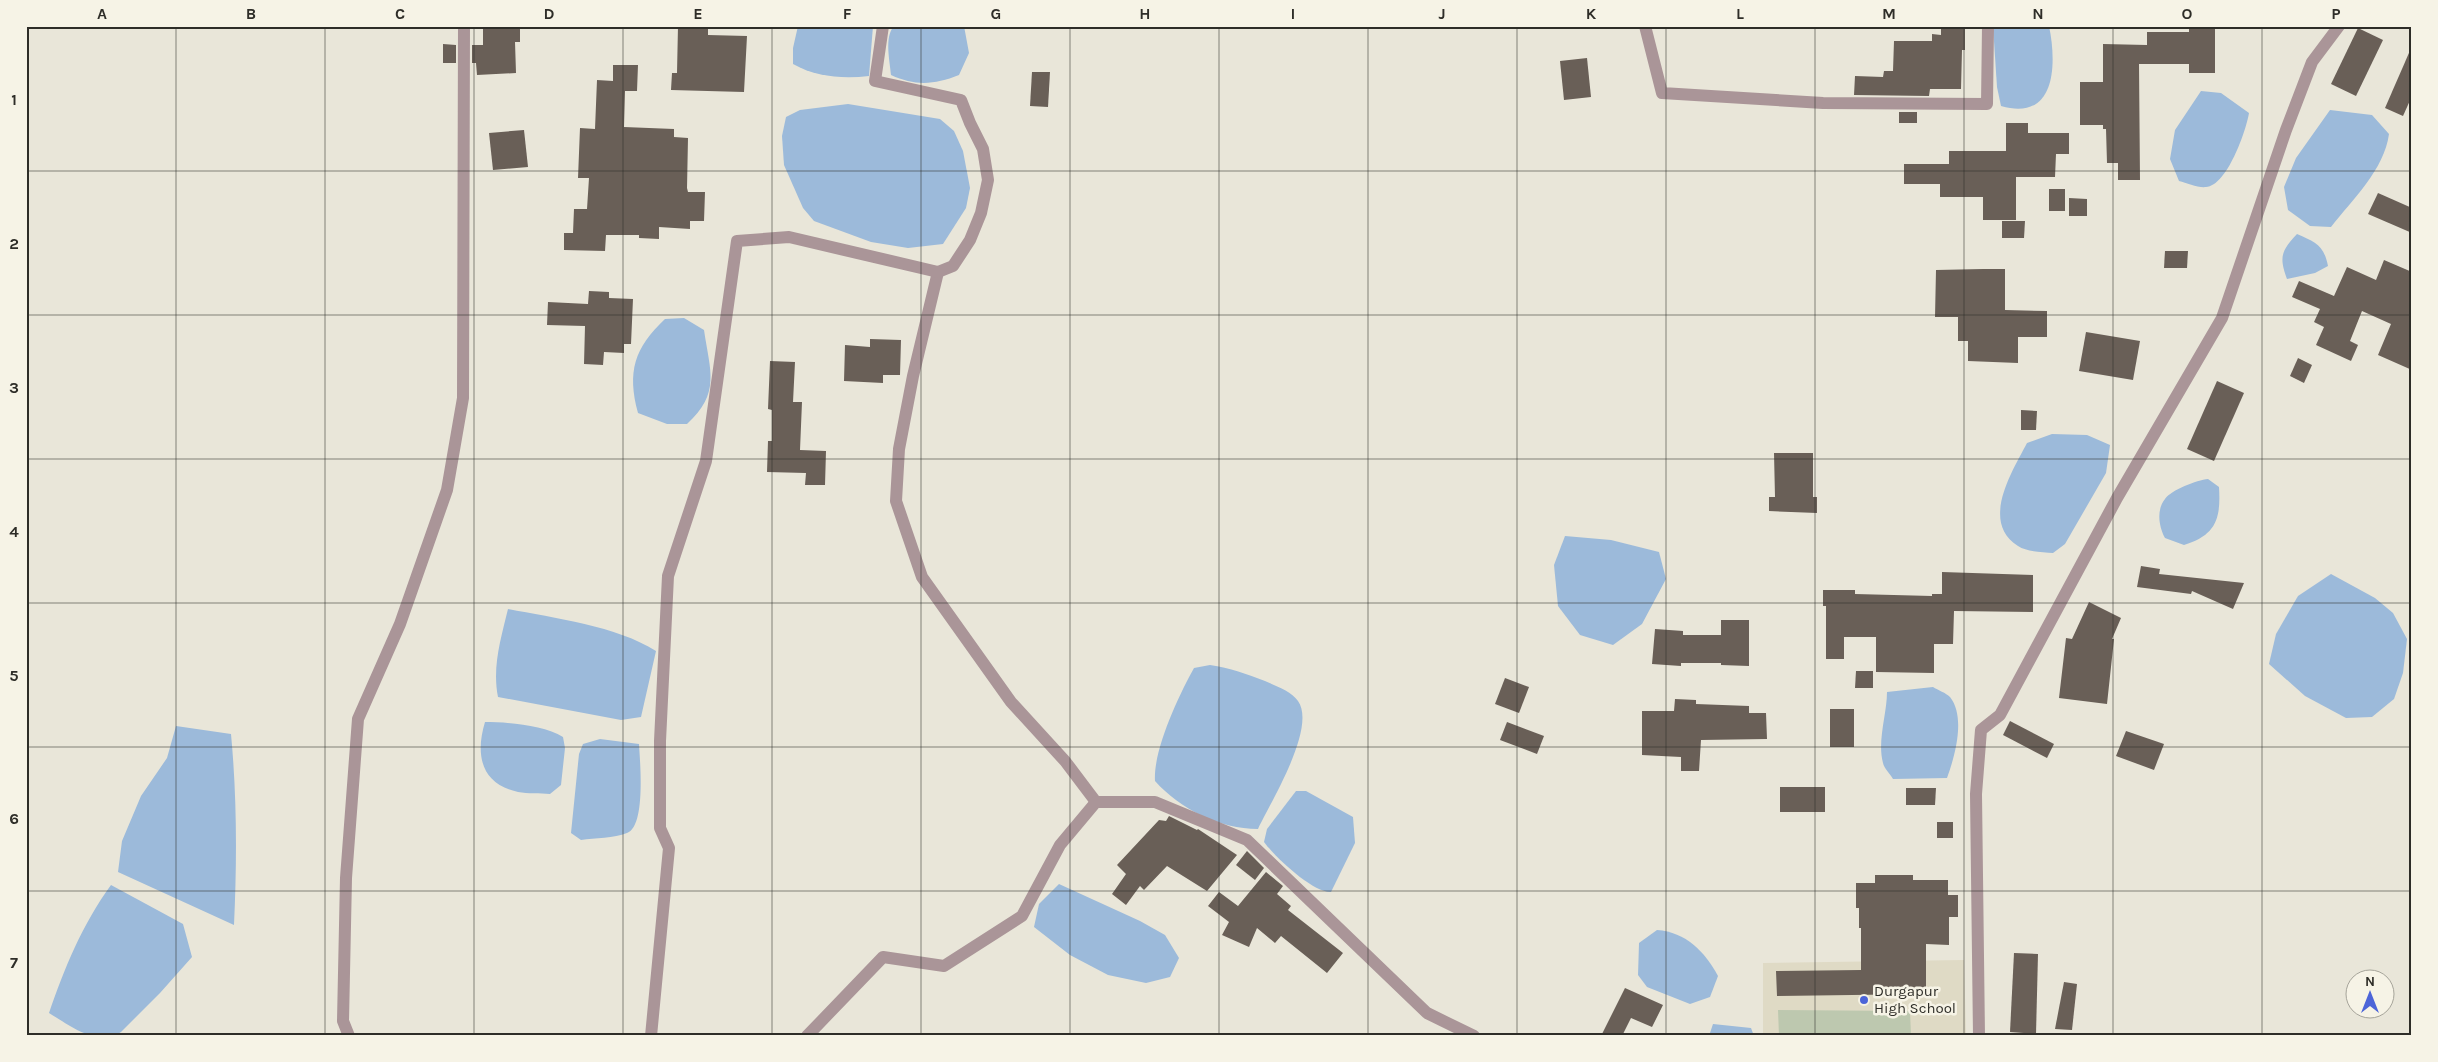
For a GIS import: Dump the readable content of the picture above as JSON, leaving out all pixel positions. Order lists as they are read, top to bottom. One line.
{"places":["Durgapur High School"],"north":"top","grid":{"columns":["A","B","C","D","E","F","G","H","I","J","K","L","M","N","O","P"],"rows":["1","2","3","4","5","6","7"]}}
